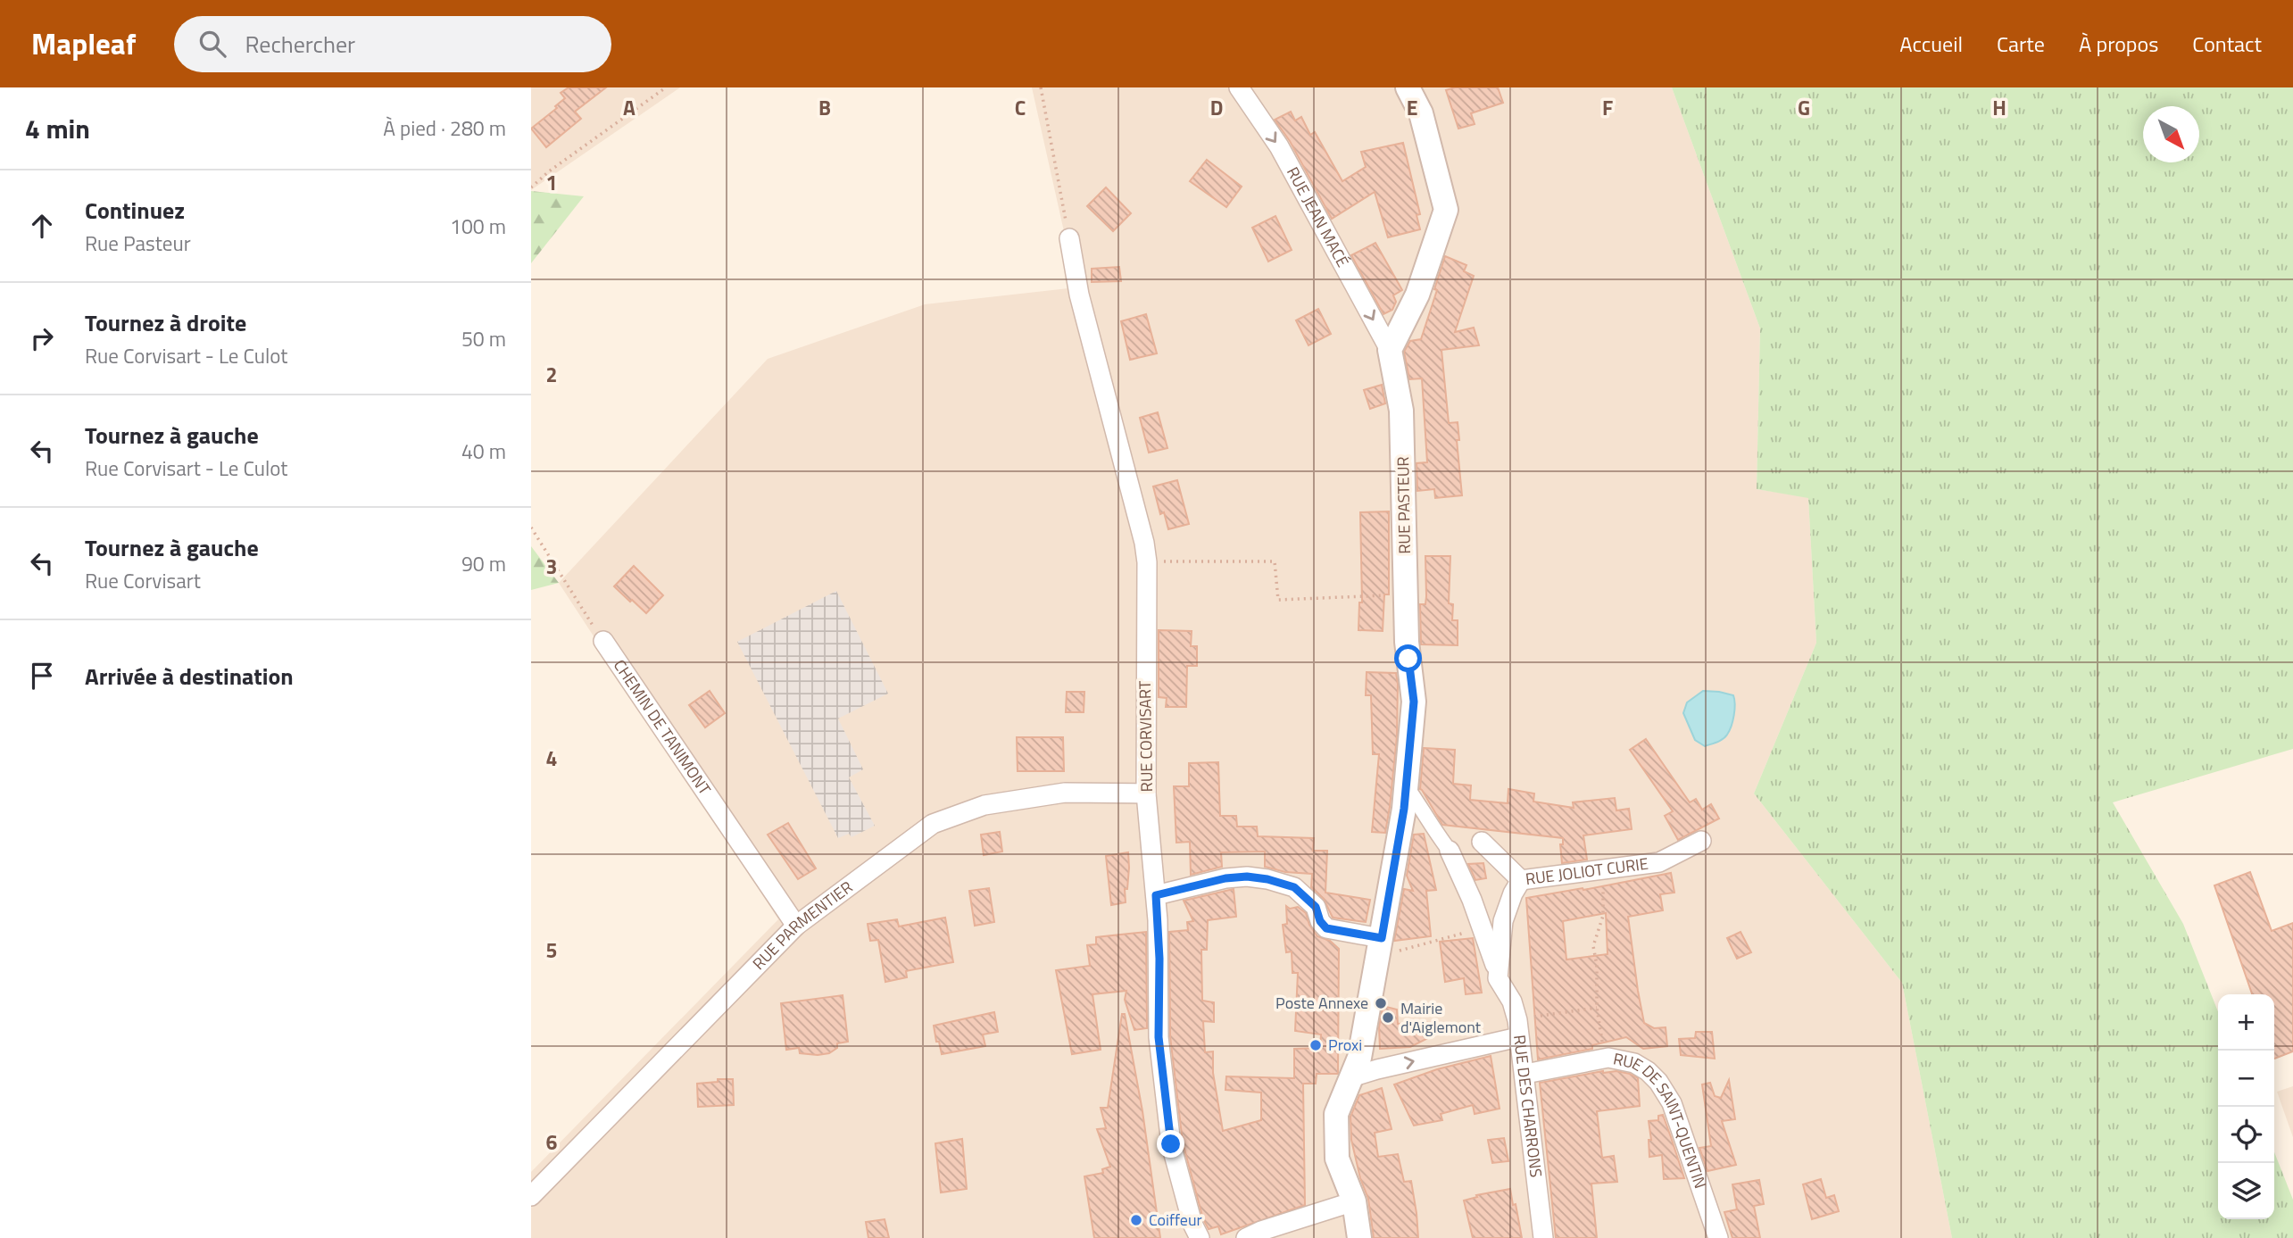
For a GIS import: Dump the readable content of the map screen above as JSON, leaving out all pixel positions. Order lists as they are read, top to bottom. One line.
{"streets":{"street":["RUE JEAN MACÉ","RUE PASTEUR","CHEMIN DE TANIMONT","RUE CORVISART","RUE JOLIOT CURIE","RUE PARMENTIER","RUE DES CHARRONS","RUE DE SAINT-QUENTIN"]},"crossings":[["RUE JEAN MACÉ","RUE PASTEUR"],["CHEMIN DE TANIMONT","RUE PARMENTIER"],["RUE CORVISART","RUE PARMENTIER"],["RUE DES CHARRONS","RUE DE SAINT-QUENTIN"]],"one_way":["RUE JEAN MACÉ"],"places":["Poste Annexe","Mairie d'Aiglemont","Proxi","Coiffeur"],"north":"bottom right","page":{"header":"Mapleaf","search":"Rechercher","nav":["Accueil","Carte","À propos","Contact"],"heading":["4 min","À pied · 280 m"],"list":[["Continuez","Rue Pasteur","100 m"],["Tournez à droite","Rue Corvisart - Le Culot","50 m"],["Tournez à gauche","Rue Corvisart - Le Culot","40 m"],["Tournez à gauche","Rue Corvisart","90 m"],"Arrivée à destination"],"map_buttons":["+","−"]},"grid":{"columns":["A","B","C","D","E","F","G","H"],"rows":["1","2","3","4","5","6"]}}
